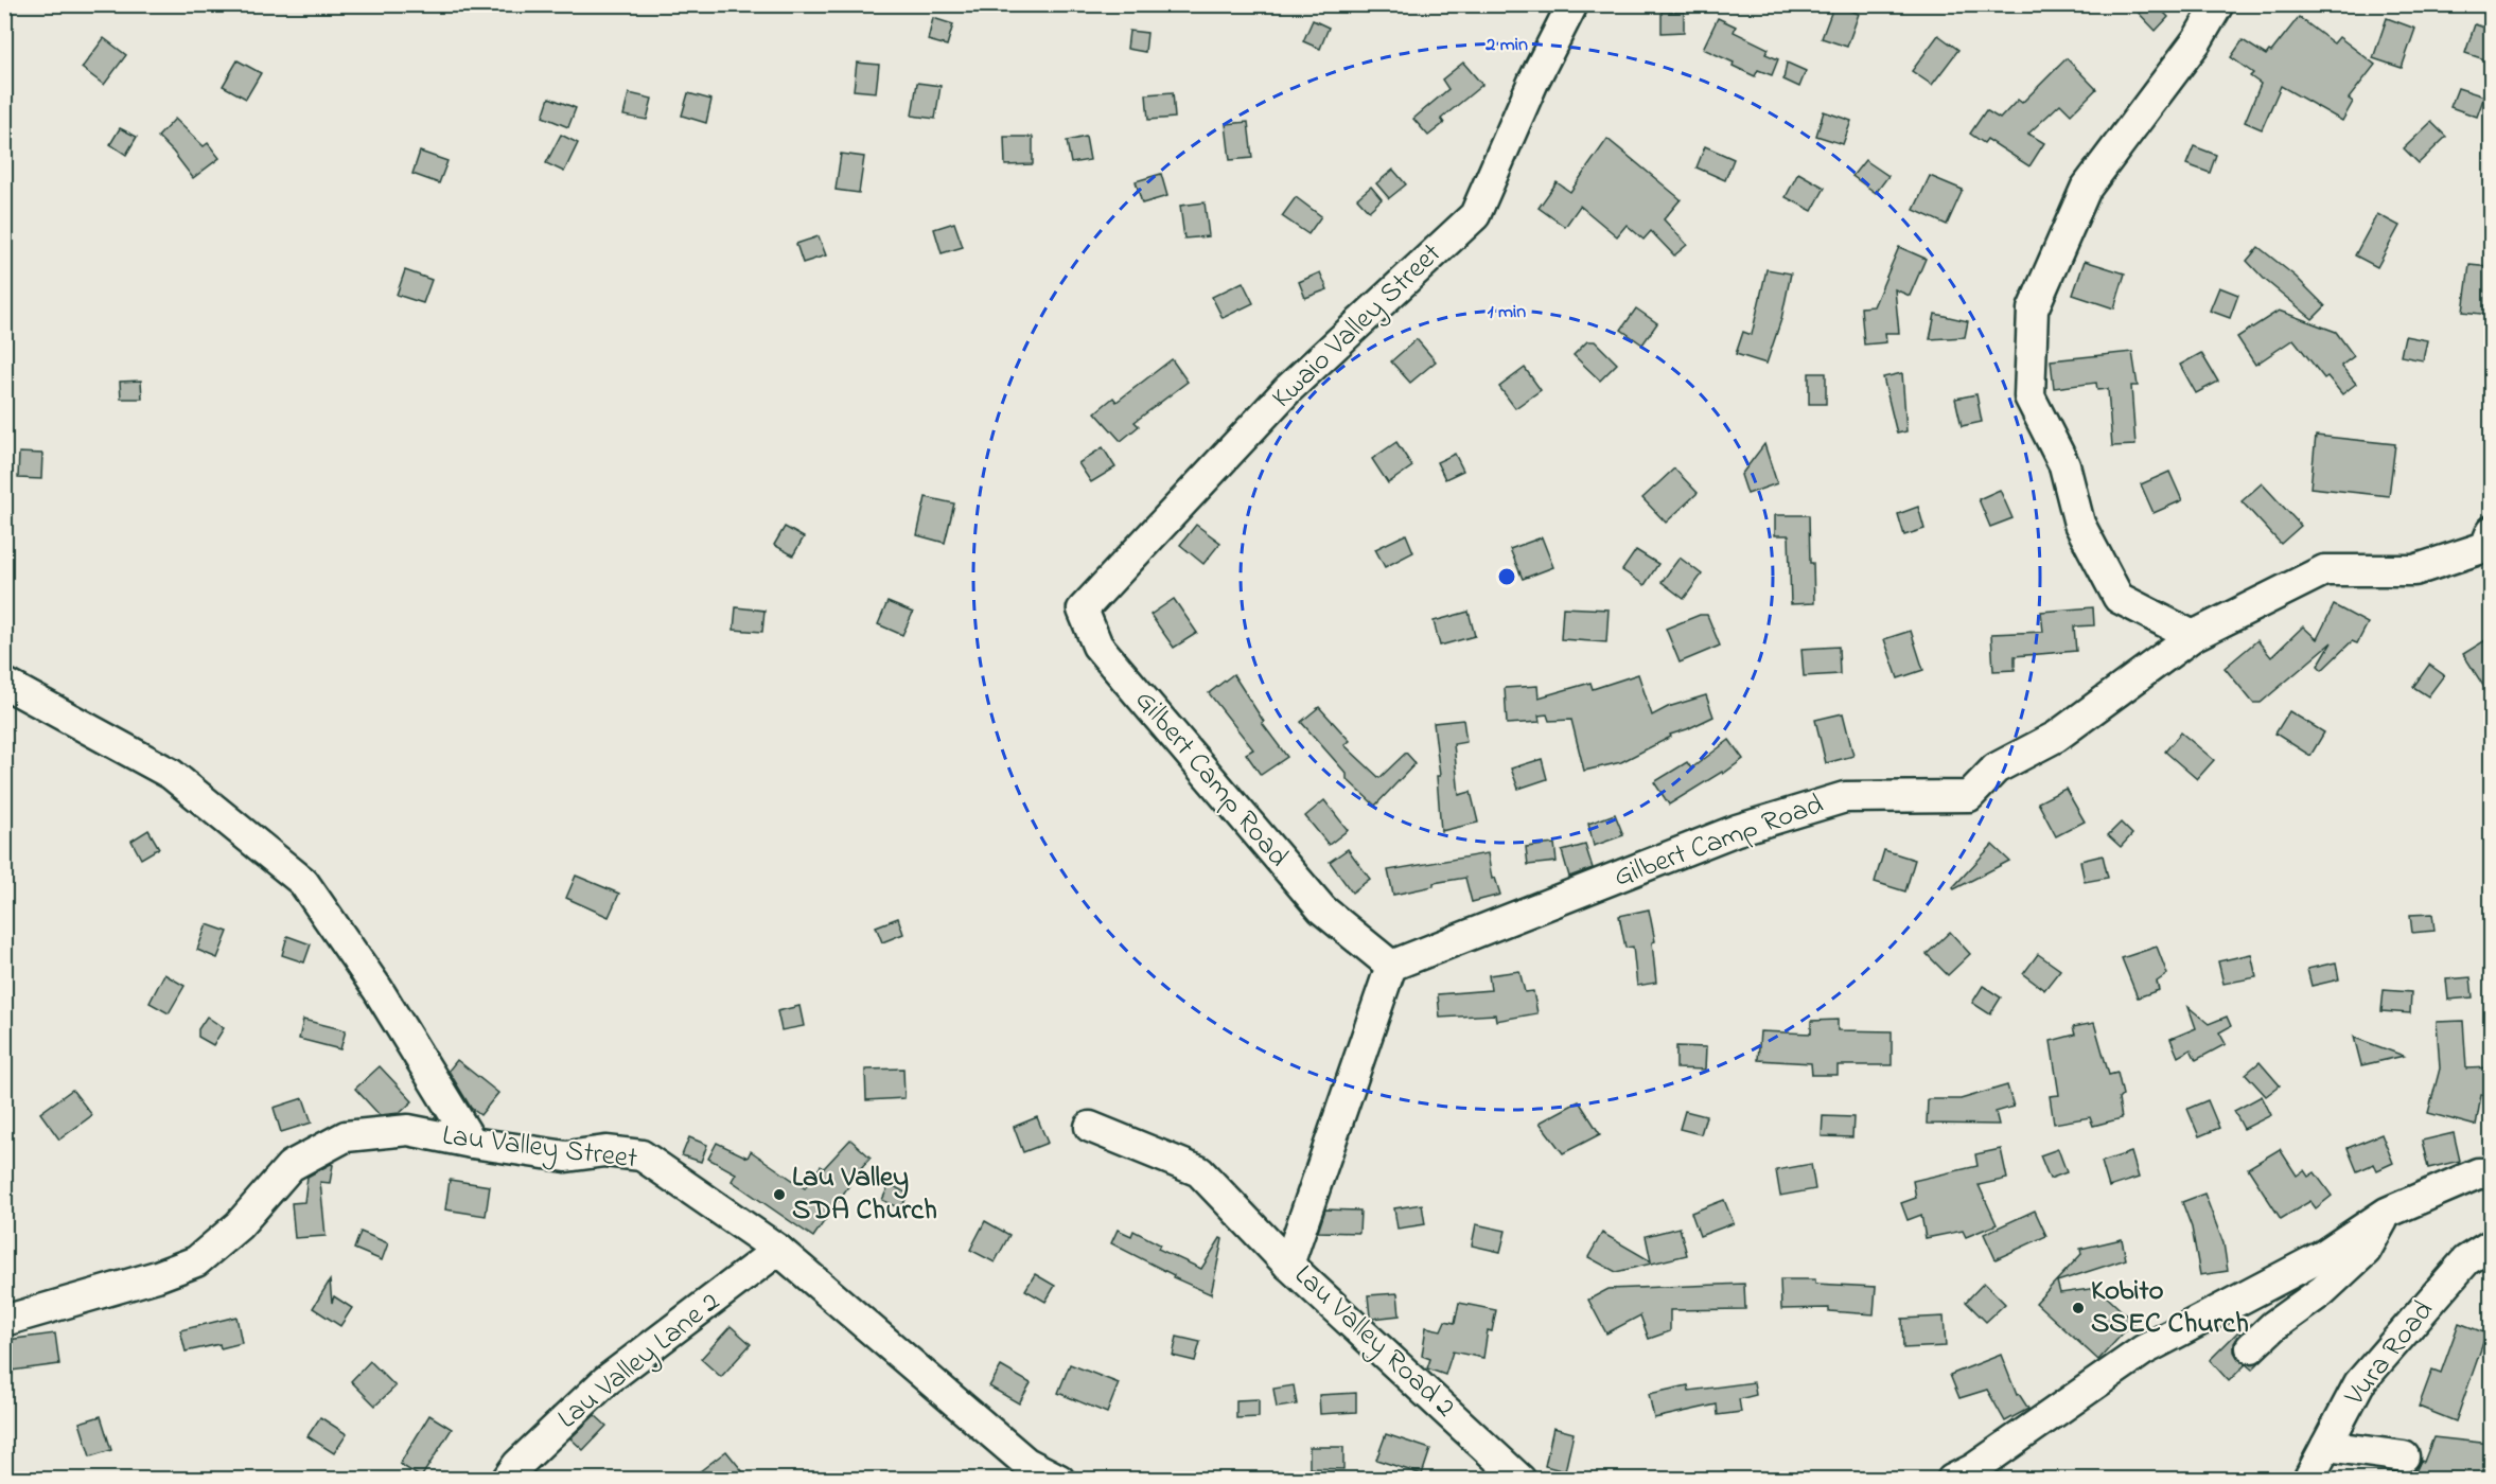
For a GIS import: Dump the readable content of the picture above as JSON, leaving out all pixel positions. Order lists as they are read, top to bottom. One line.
{"streets":{"street":["Kwaio Valley Street","Gilbert Camp Road","Lau Valley Street","Lau Valley Road 2","Vura Road","Lau Valley Lane 2"]},"crossings":[["Kwaio Valley Street","Gilbert Camp Road"],["Gilbert Camp Road","Lau Valley Road 2"],["Lau Valley Street","Lau Valley Lane 2"]],"places":["Lau Valley SDA Church","Kobito SSEC Church"],"rings":["2 min","1 min"]}
